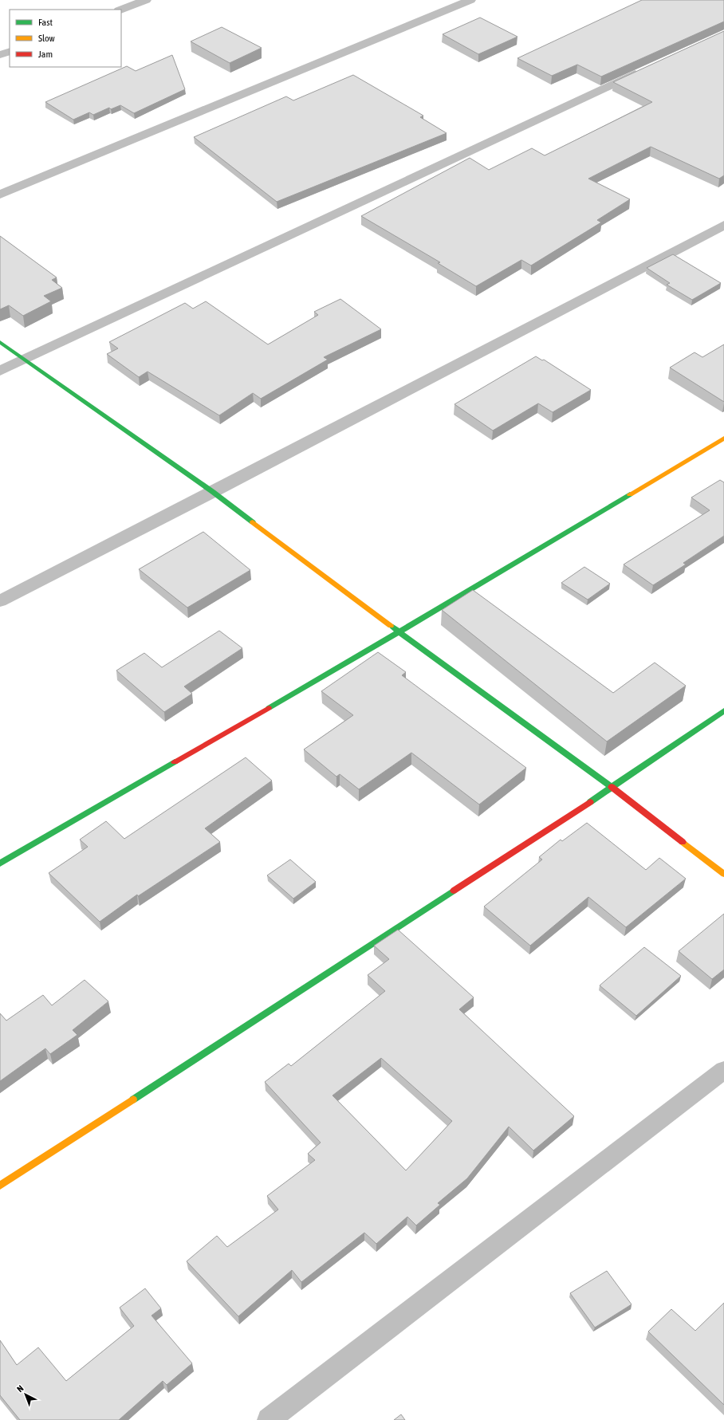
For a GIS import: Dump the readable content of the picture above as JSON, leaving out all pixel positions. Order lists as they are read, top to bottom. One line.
{"legend":["Fast","Slow","Jam"],"north":"top left"}
